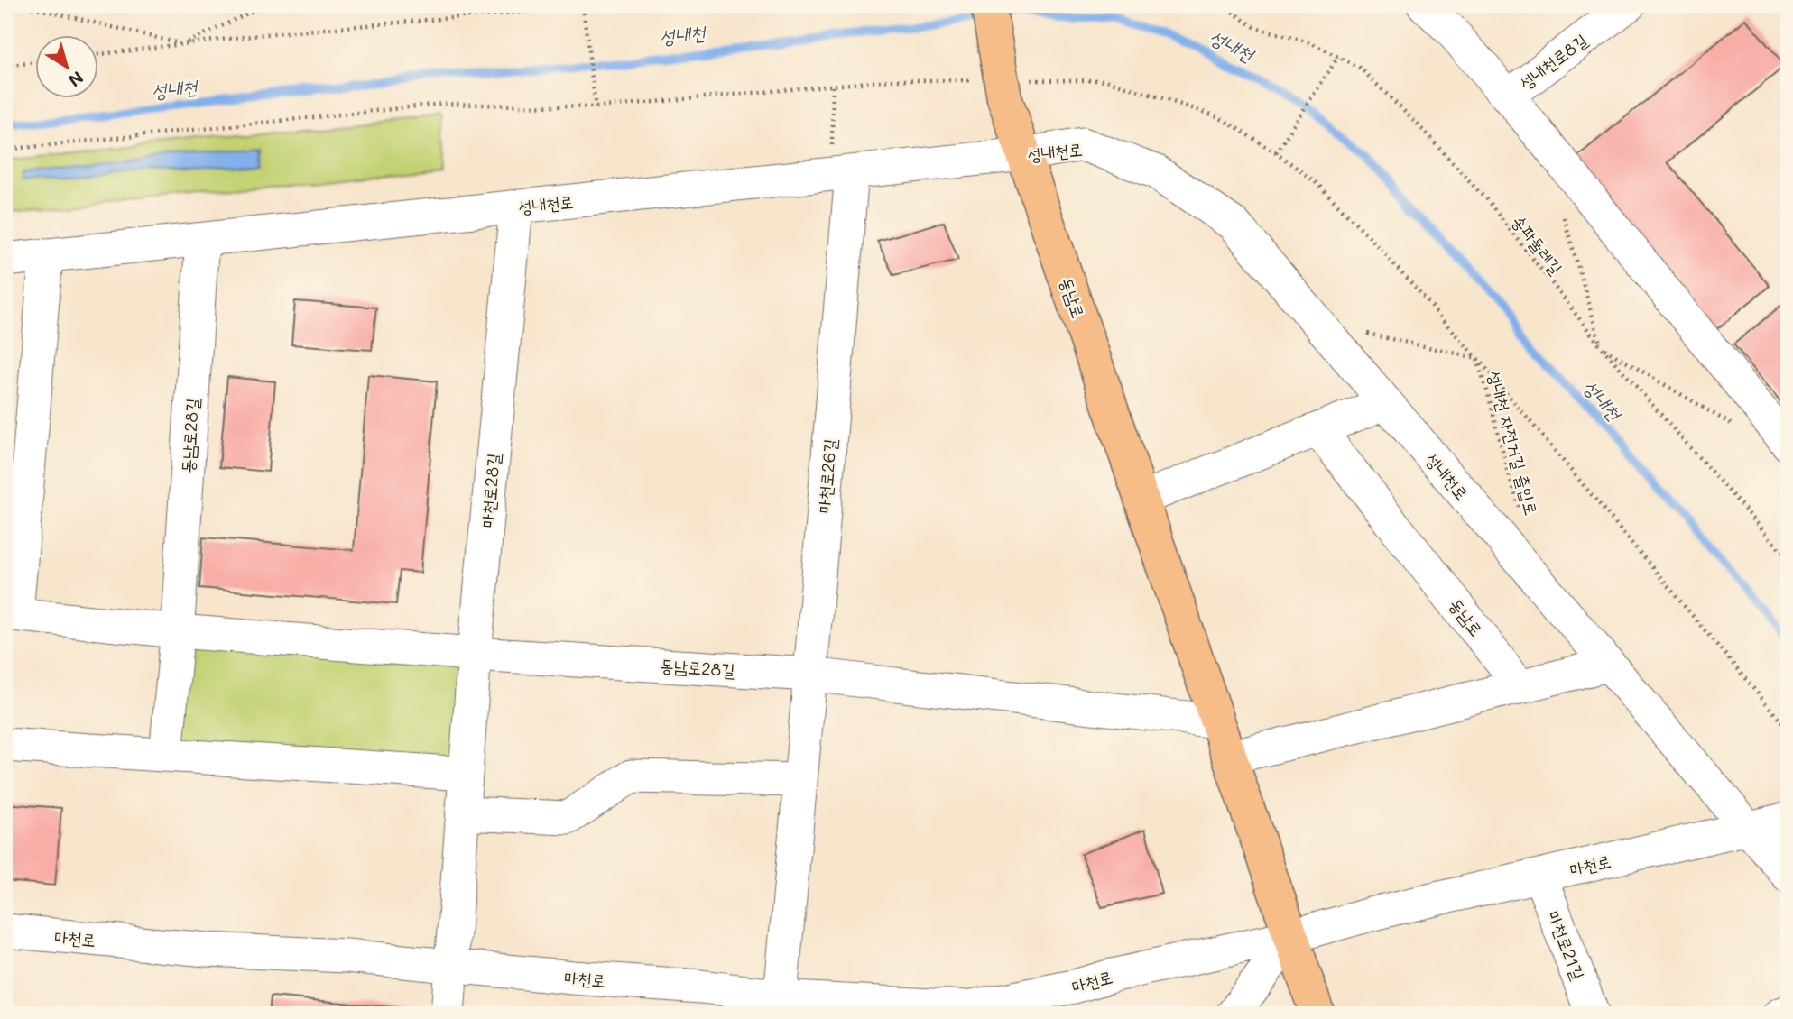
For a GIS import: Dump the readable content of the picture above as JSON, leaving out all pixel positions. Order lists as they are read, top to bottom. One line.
{"streets":{"main road":["동남로"],"street":["성내천로8길","성내천로","동남로28길","마천로26길","마천로28길","마천로","마천로21길"],"path":["송파둘레길","성내천 자전거길 출입로"]},"crossings":[["성내천로","동남로"],["성내천로","동남로28길"],["성내천로","마천로26길"],["성내천로","마천로28길"],["성내천로","마천로"],["동남로","동남로28길"],["동남로","마천로"],["동남로28길","마천로26길"],["동남로28길","마천로28길"],["마천로26길","마천로"],["마천로28길","마천로"],["마천로","마천로21길"]],"water":["성내천"],"north":"bottom right"}
